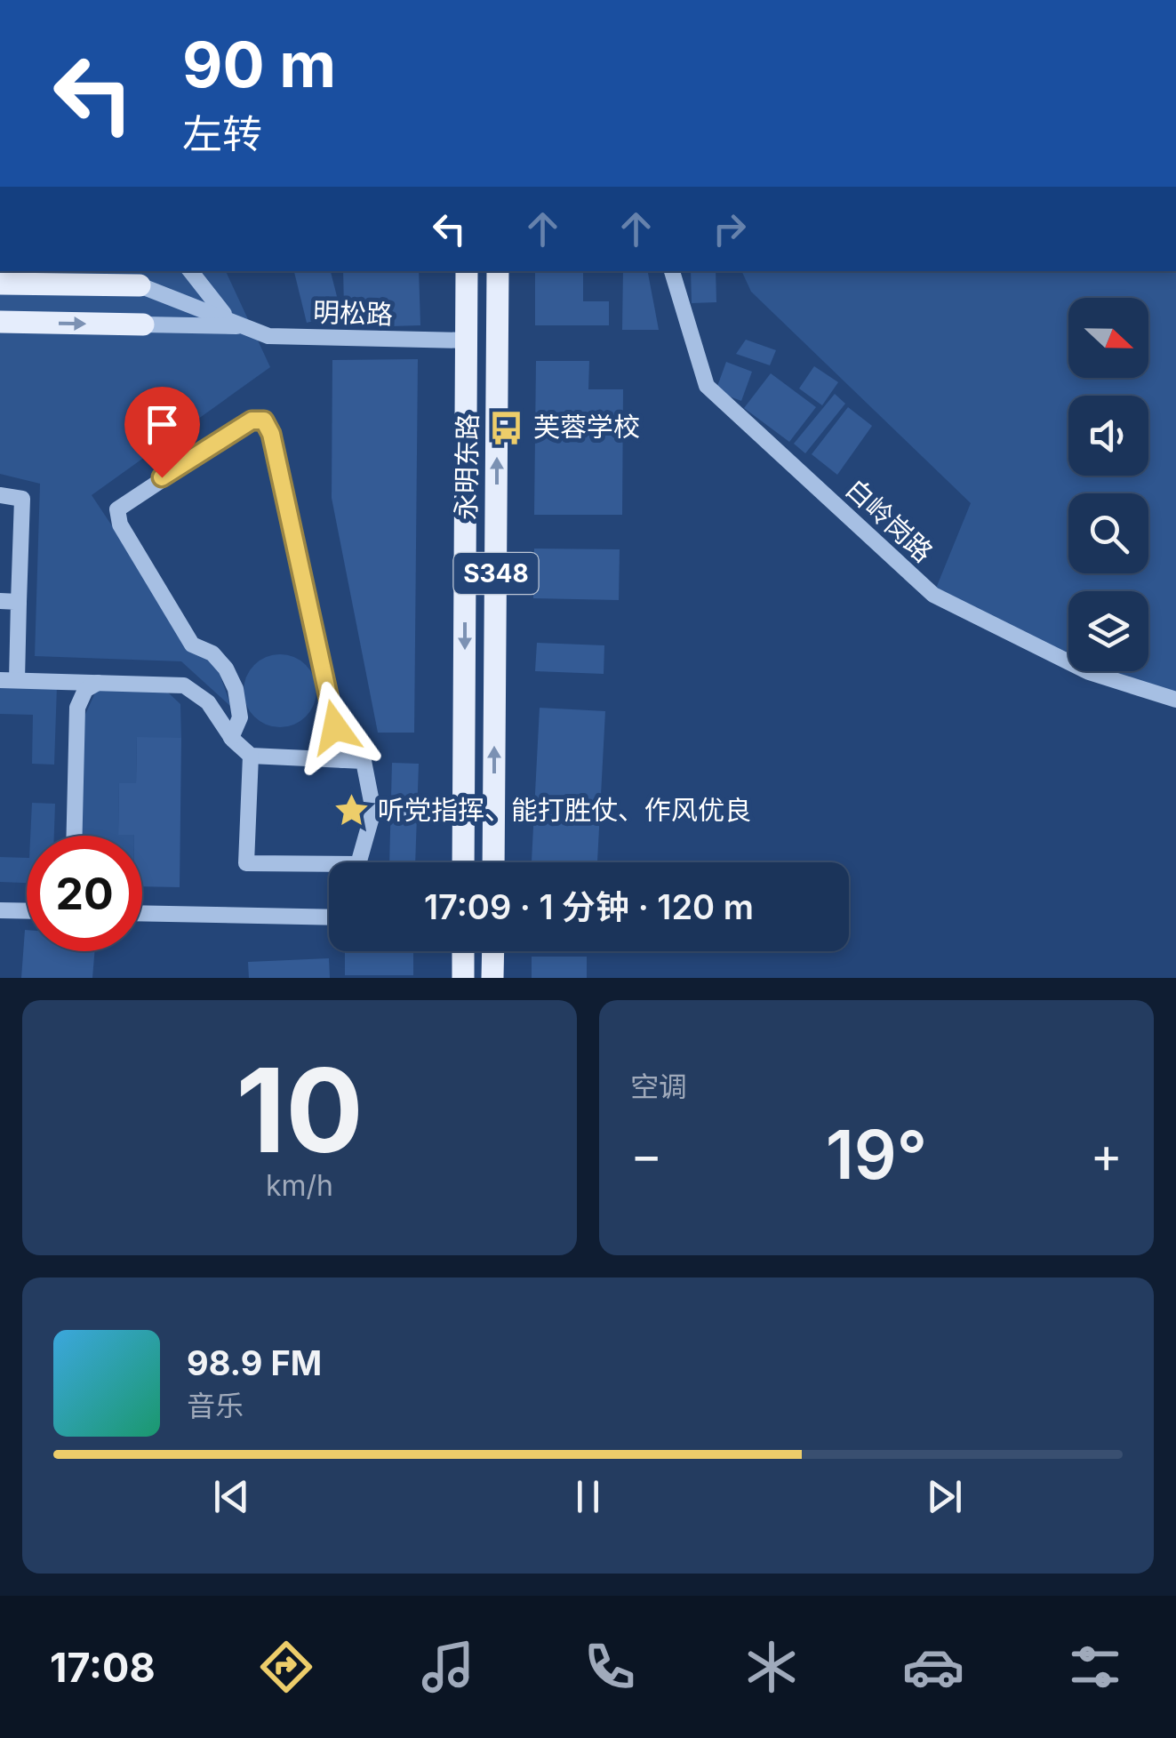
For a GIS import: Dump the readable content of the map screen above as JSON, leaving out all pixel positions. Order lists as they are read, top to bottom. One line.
{"streets":{"main road":["永明东路","S348"],"street":["明松路","白岭岗路"]},"crossings":[["明松路","永明东路"]],"places":{"bus stop":["芙蓉学校"],"place":["听党指挥、能打胜仗、作风优良"]},"north":"right","page":{"turn":["90 m","左转"],"limit":"20","trip":"17:09 · 1 分钟 · 120 m","tile":[["10","km/h"],"空调"],"heat":["−","19°","+"],"song":["98.9 FM","音乐"],"tabs":"17:08"}}
